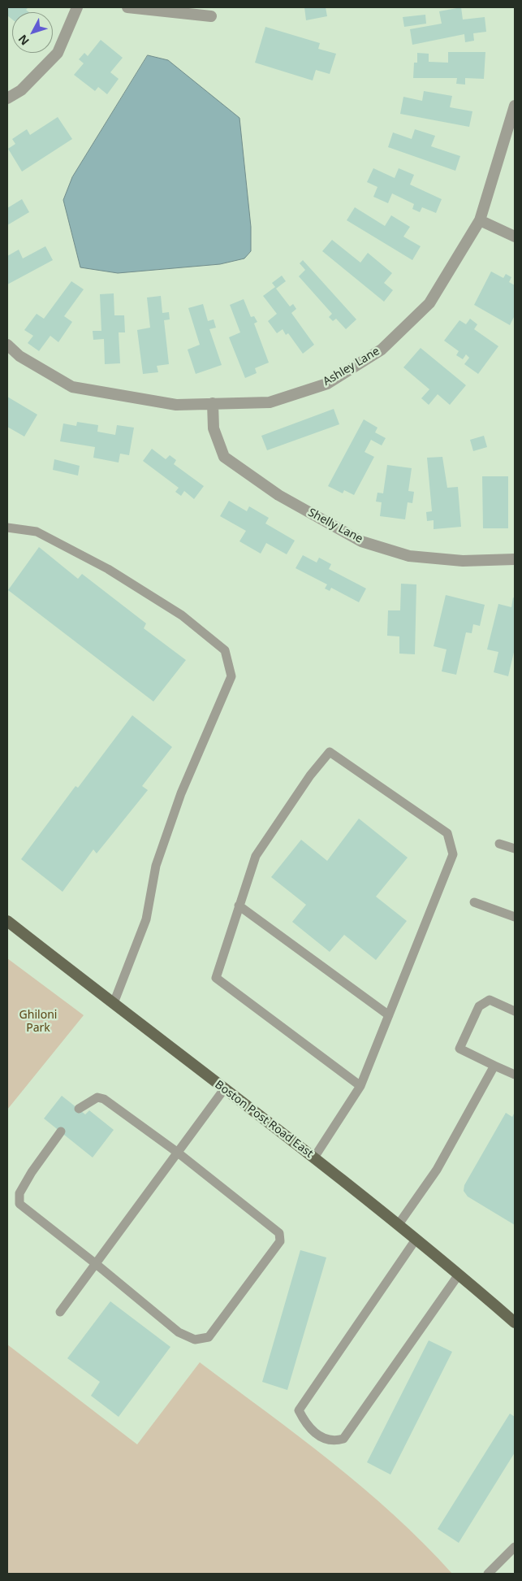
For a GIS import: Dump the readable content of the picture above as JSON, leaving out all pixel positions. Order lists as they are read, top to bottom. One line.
{"streets":{"main road":["Boston Post Road East"],"street":["Ashley Lane","Shelly Lane"]},"crossings":[["Ashley Lane","Shelly Lane"]],"parks":["Ghiloni Park"],"north":"bottom left"}
